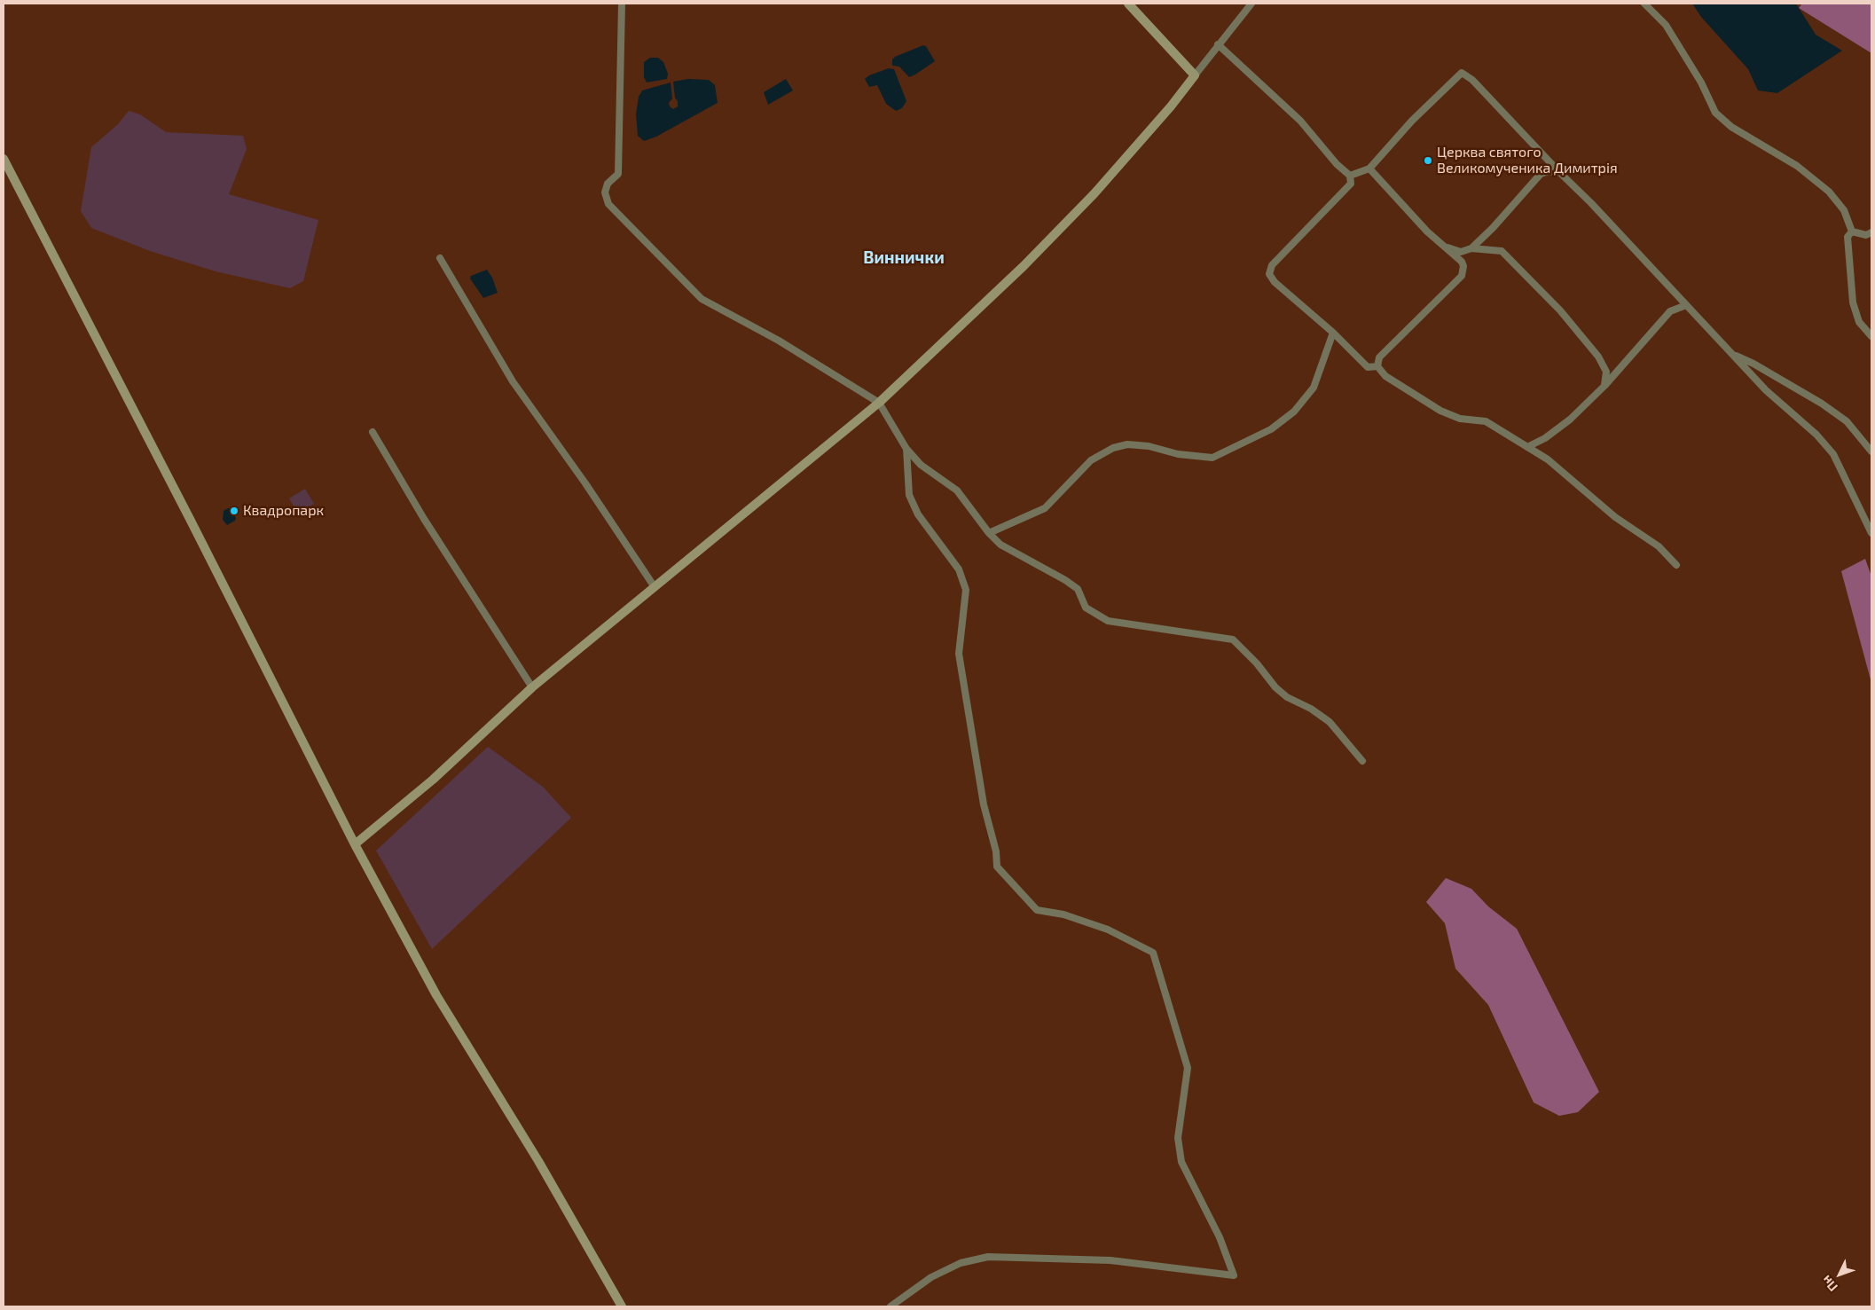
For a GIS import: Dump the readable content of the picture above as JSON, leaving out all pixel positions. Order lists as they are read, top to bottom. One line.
{"districts":["Виннички"],"places":["Церква святого Великомученика Димитрія","Квадропарк"],"north":"bottom left"}
